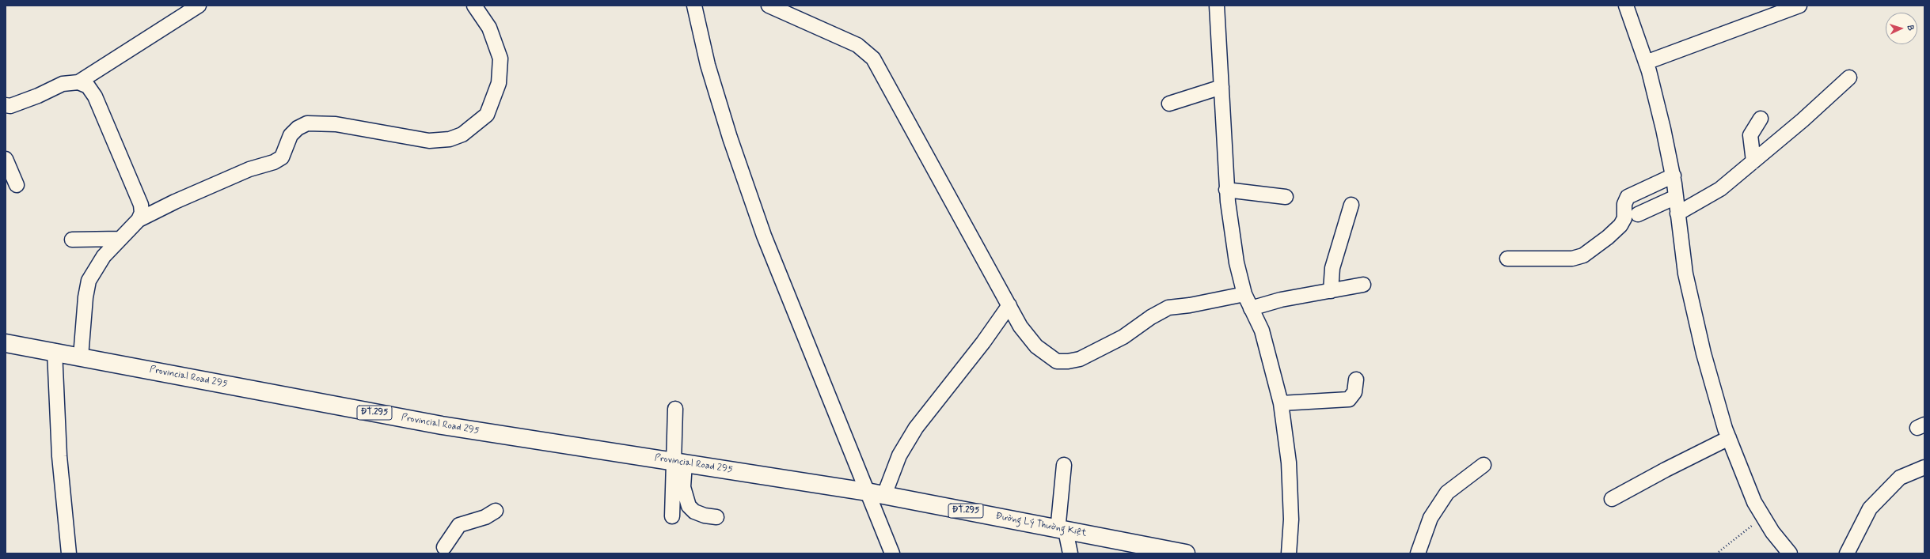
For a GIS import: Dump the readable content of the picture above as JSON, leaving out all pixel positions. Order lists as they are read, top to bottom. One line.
{"streets":{"main road":["Provincial Road 295","ĐT.295","Đường Lý Thường Kiệt"]},"crossings":[["Provincial Road 295","Đường Lý Thường Kiệt"]],"north":"right"}
